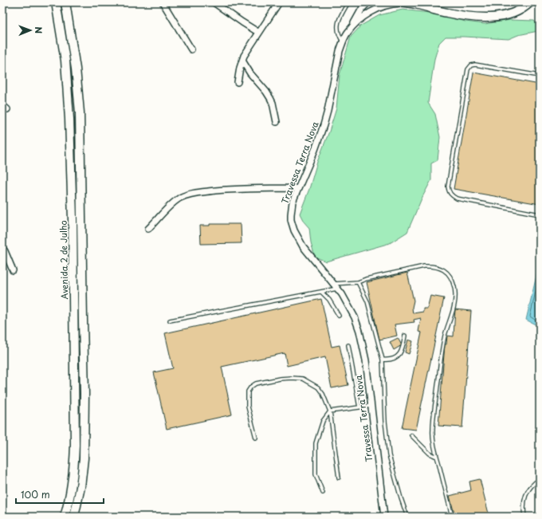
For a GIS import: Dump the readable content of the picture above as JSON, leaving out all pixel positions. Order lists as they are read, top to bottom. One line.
{"streets":{"main road":["Avenida 2 de Julho"],"street":["Travessa Terra Nova"]},"scale_bar":"100 m","north":"right"}
